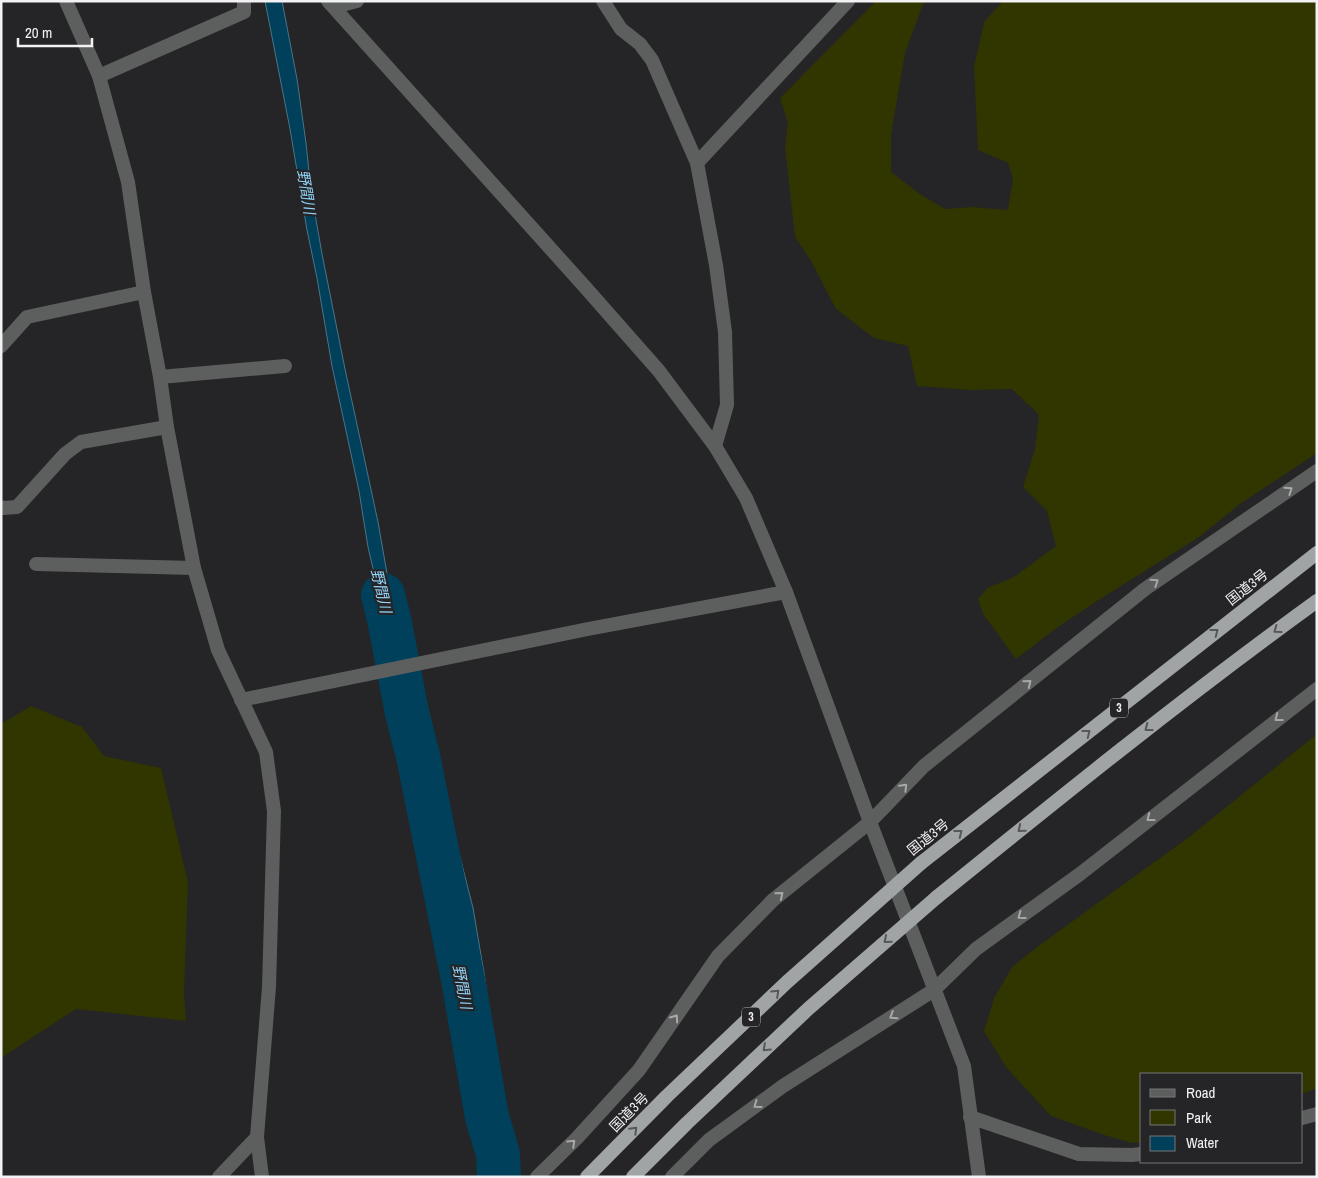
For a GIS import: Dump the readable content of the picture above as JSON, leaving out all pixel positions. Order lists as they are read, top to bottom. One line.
{"streets":{"highway":["国道3号","3"]},"water":["野間川"],"legend":["Road","Park","Water"],"scale_bar":"20 m"}
